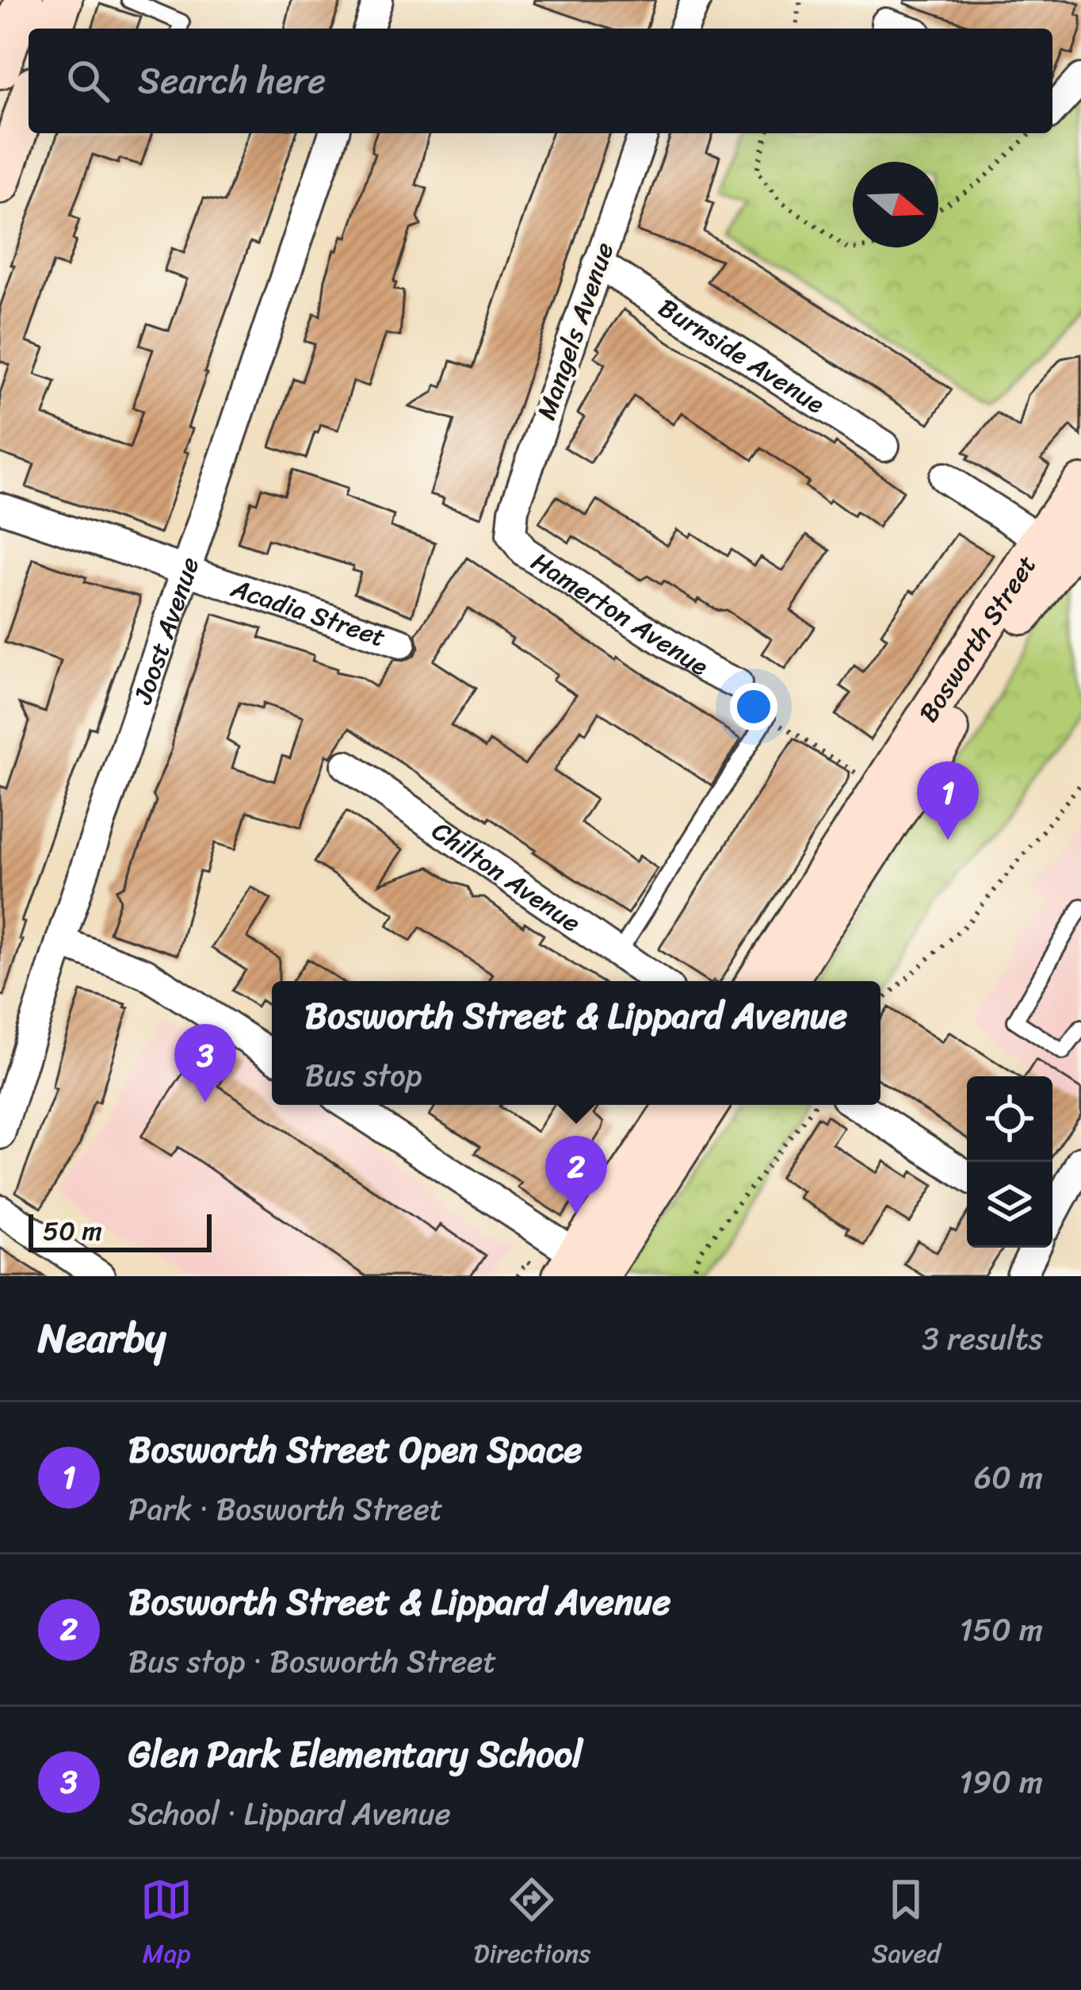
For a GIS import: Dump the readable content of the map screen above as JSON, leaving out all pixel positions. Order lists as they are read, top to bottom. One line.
{"streets":{"main road":["Bosworth Street"],"street":["Mangels Avenue","Burnside Avenue","Acadia Street","Hamerton Avenue","Joost Avenue","Chilton Avenue"]},"crossings":[["Mangels Avenue","Burnside Avenue"],["Mangels Avenue","Hamerton Avenue"],["Acadia Street","Joost Avenue"]],"scale_bar":"50 m","north":"right","page":{"search":"Search here","pins":["1","3","2"],"popup":["Bosworth Street & Lippard Avenue","Bus stop"],"scale":"50 m","heading":["Nearby","3 results"],"list":[{"mark":"1","name":"Bosworth Street Open Space","note":"Park · Bosworth Street","value":"60 m"},{"mark":"2","name":"Bosworth Street & Lippard Avenue","note":"Bus stop · Bosworth Street","value":"150 m"},{"mark":"3","name":"Glen Park Elementary School","note":"School · Lippard Avenue","value":"190 m"}],"nav":["Map","Directions","Saved"]}}
